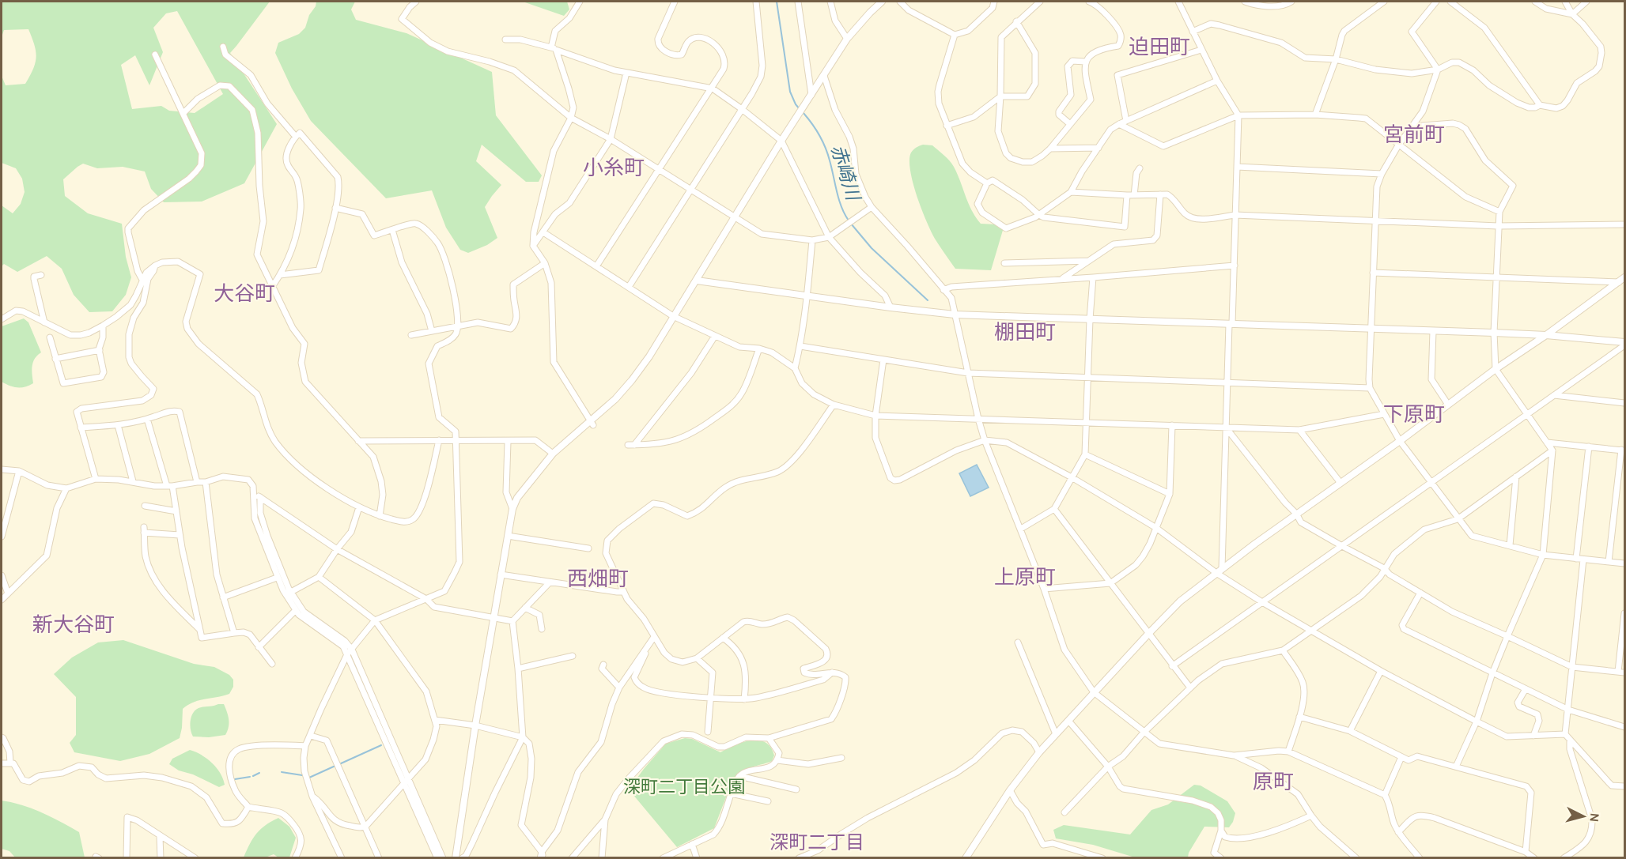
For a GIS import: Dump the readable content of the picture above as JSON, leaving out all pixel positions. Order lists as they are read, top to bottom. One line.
{"districts":["迫田町","宮前町","小糸町","大谷町","棚田町","下原町","上原町","西畑町","新大谷町","原町","深町二丁目"],"water":["赤崎川"],"parks":["深町二丁目公園"],"north":"right"}
